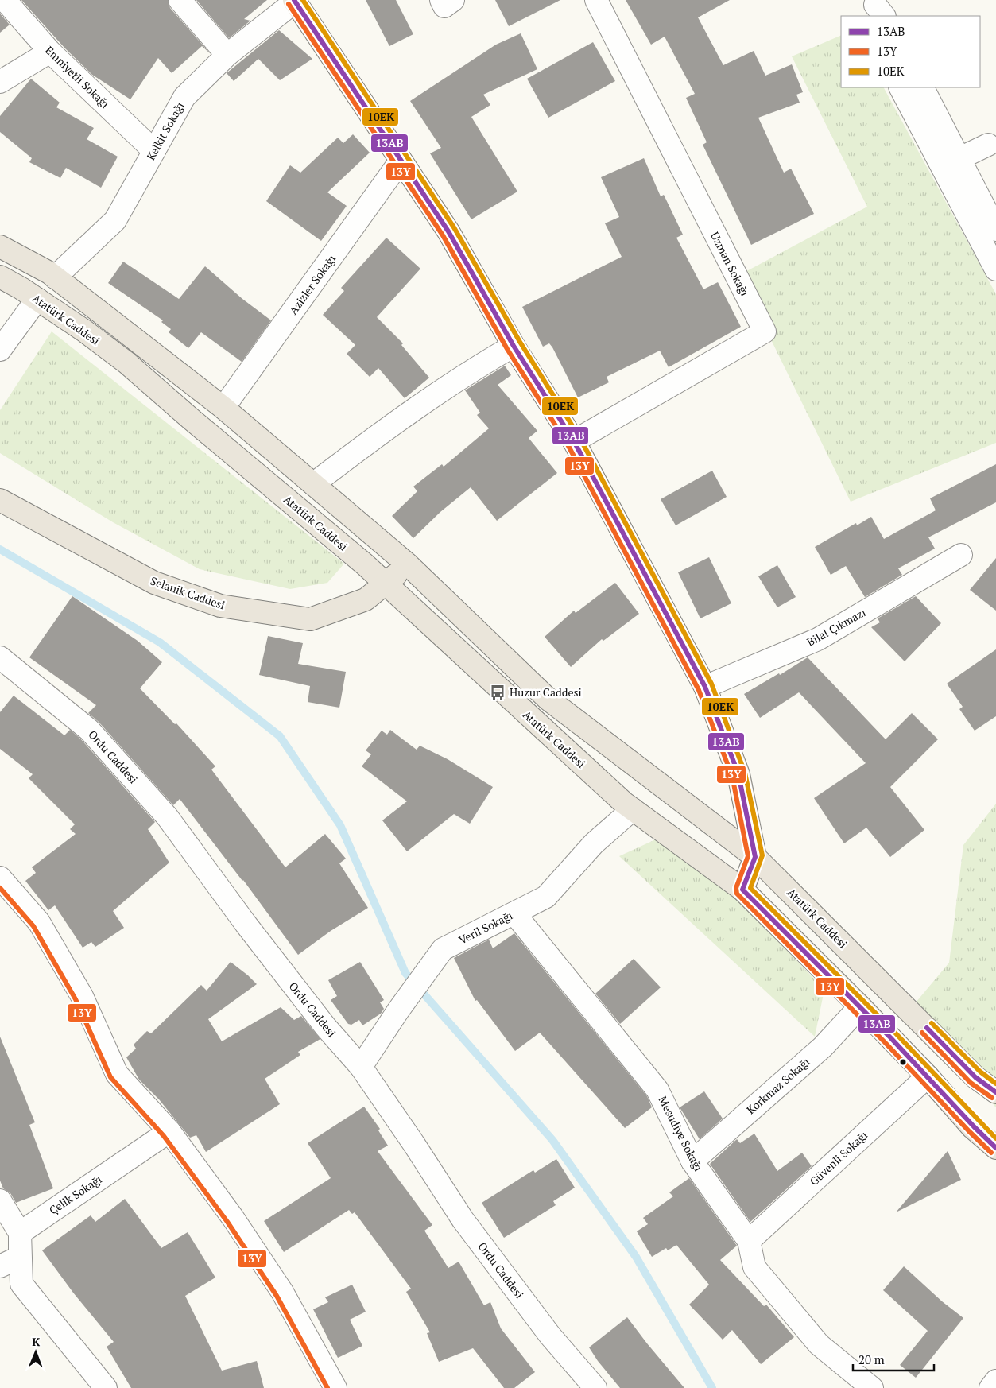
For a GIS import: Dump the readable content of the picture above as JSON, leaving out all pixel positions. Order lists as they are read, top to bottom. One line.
{"streets":{"main road":["Atatürk Caddesi","Selanik Caddesi"],"street":["Emniyetli Sokağı","Kelkit Sokağı","Uzman Sokağı","Azizler Sokağı","Bilal Çıkmazı","Ordu Caddesi","Veril Sokağı","Korkmaz Sokağı","Mesudiye Sokağı","Güvenli Sokağı","Çelik Sokağı"]},"crossings":[["Emniyetli Sokağı","Kelkit Sokağı"],["Kelkit Sokağı","Atatürk Caddesi"],["Azizler Sokağı","Atatürk Caddesi"],["Atatürk Caddesi","Selanik Caddesi"],["Atatürk Caddesi","Veril Sokağı"],["Atatürk Caddesi","Korkmaz Sokağı"],["Atatürk Caddesi","Güvenli Sokağı"],["Ordu Caddesi","Veril Sokağı"],["Veril Sokağı","Mesudiye Sokağı"],["Korkmaz Sokağı","Mesudiye Sokağı"],["Mesudiye Sokağı","Güvenli Sokağı"]],"places":{"bus stop":["Huzur Caddesi"]},"lines":["transit line 13AB","transit line 10EK","transit line 13Y"],"legend":["13AB","13Y","10EK"],"scale_bar":"20 m","north":"top"}
